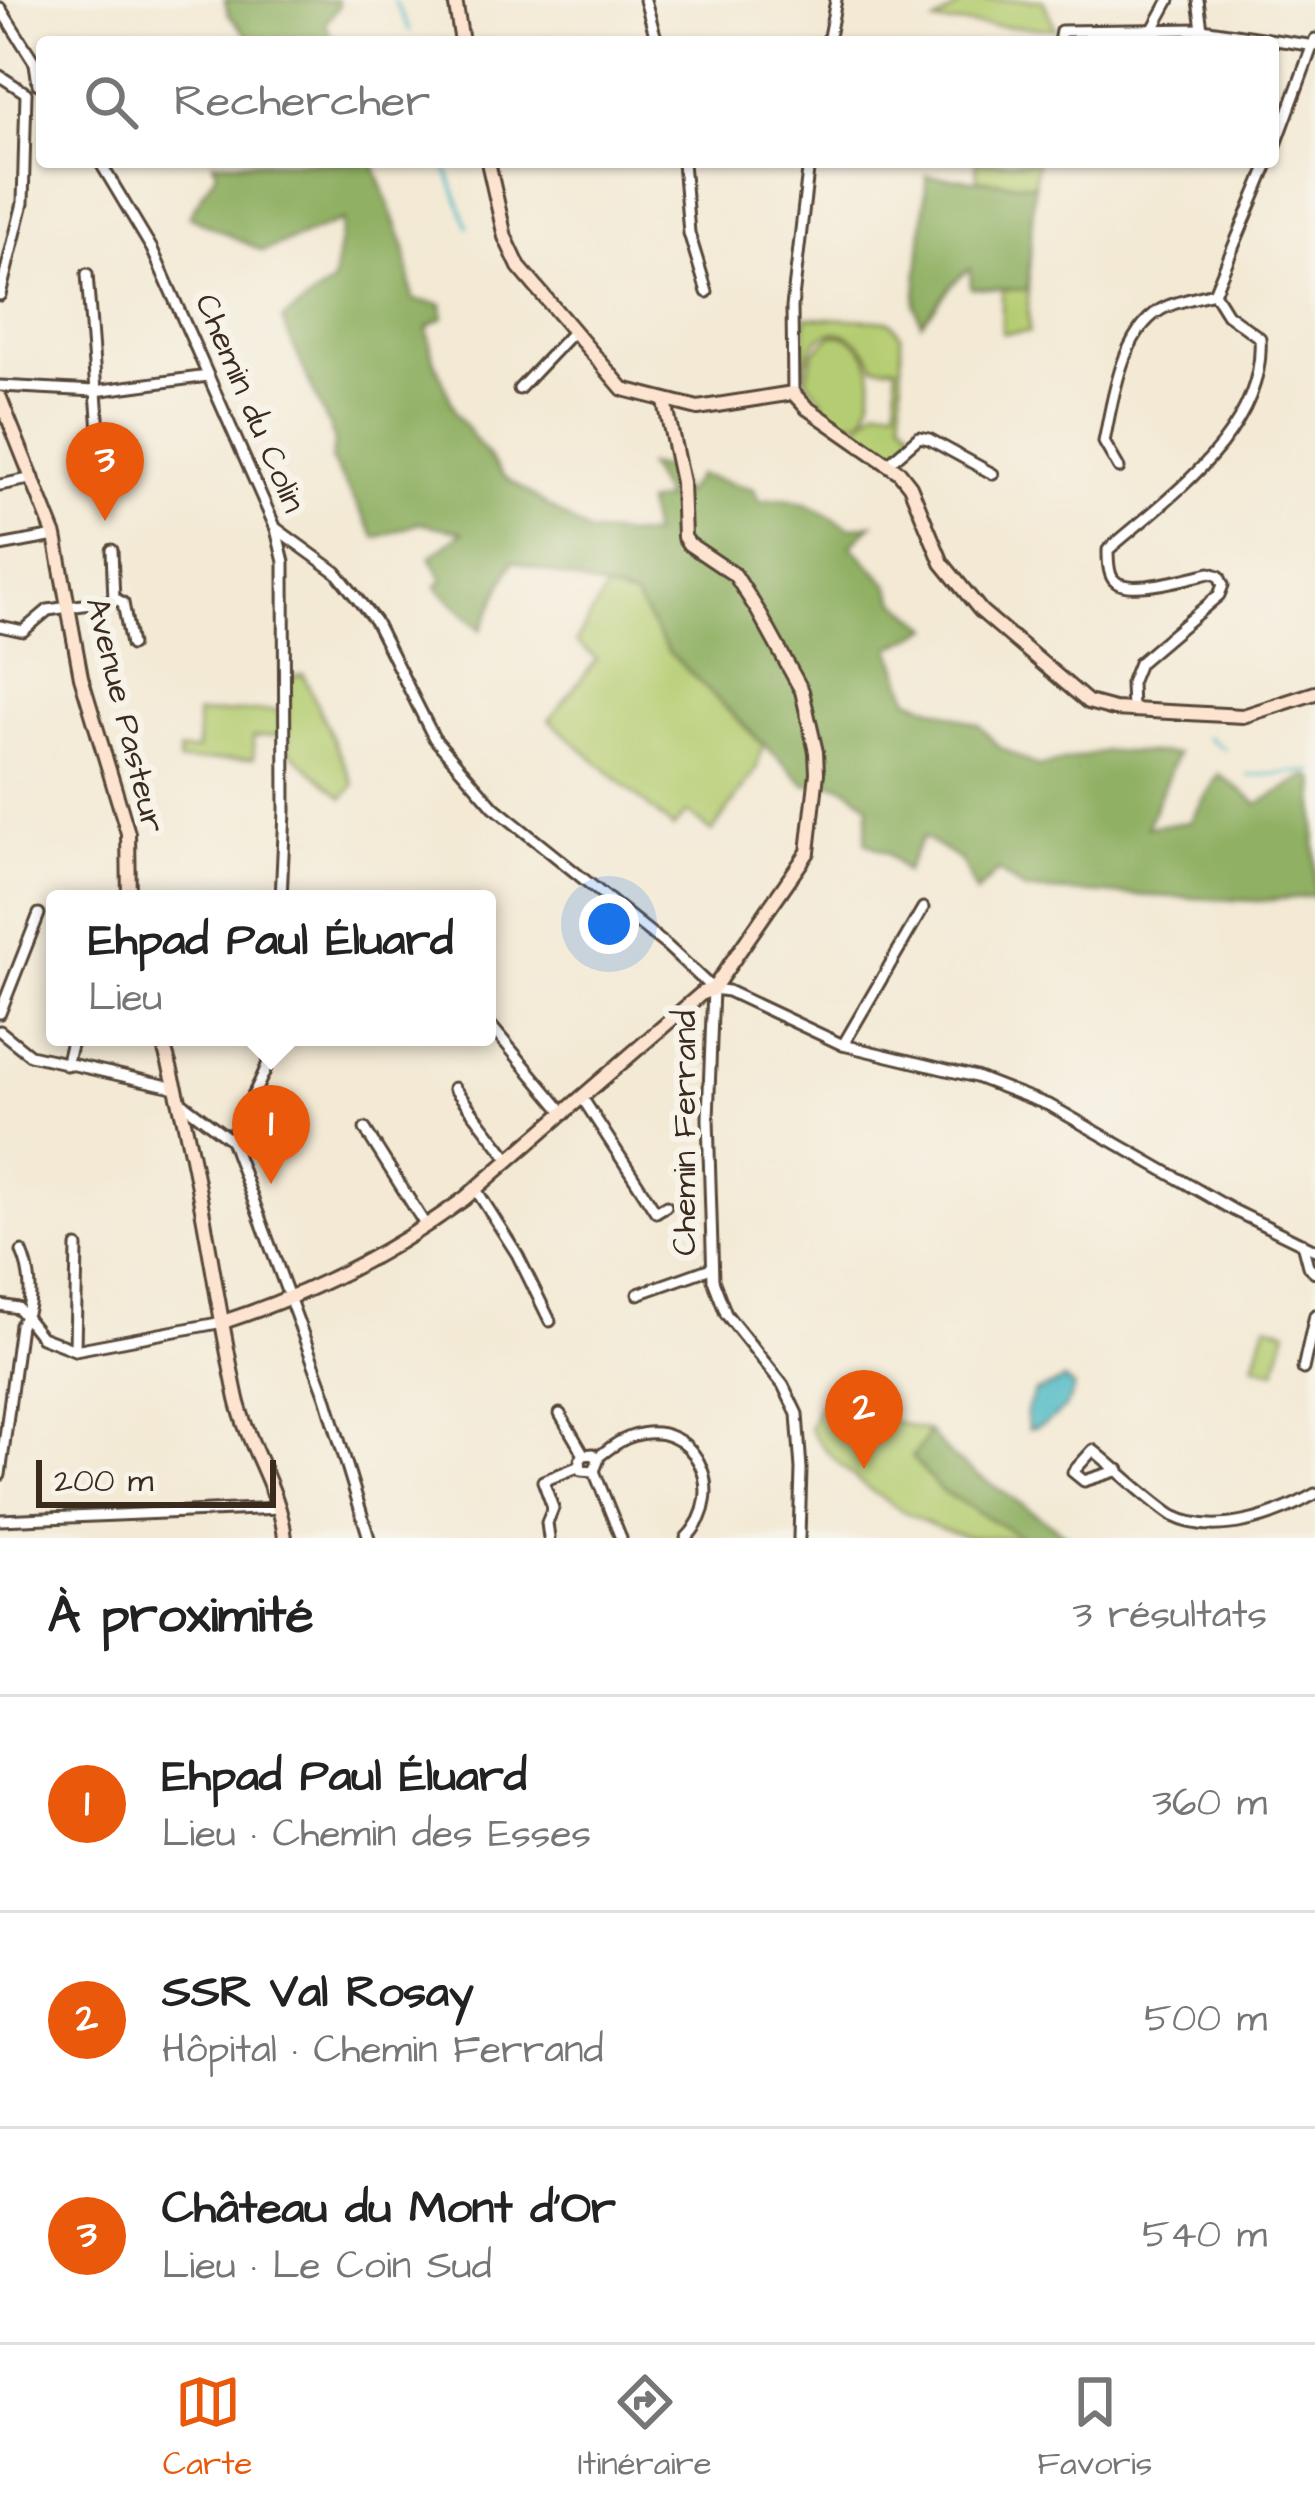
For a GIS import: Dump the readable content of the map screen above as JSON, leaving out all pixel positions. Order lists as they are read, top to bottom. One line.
{"streets":{"street":["Chemin du Colin","Avenue Pasteur","Chemin Ferrand"]},"scale_bar":"200 m","page":{"search":"Rechercher","pins":["3","1","2"],"popup":["Ehpad Paul Éluard","Lieu"],"scale":"200 m","heading":["À proximité","3 résultats"],"list":[{"mark":"1","name":"Ehpad Paul Éluard","note":"Lieu · Chemin des Esses","value":"360 m"},{"mark":"2","name":"SSR Val Rosay","note":"Hôpital · Chemin Ferrand","value":"500 m"},{"mark":"3","name":"Château du Mont d'Or","note":"Lieu · Le Coin Sud","value":"540 m"}],"nav":["Carte","Itinéraire","Favoris"]}}
